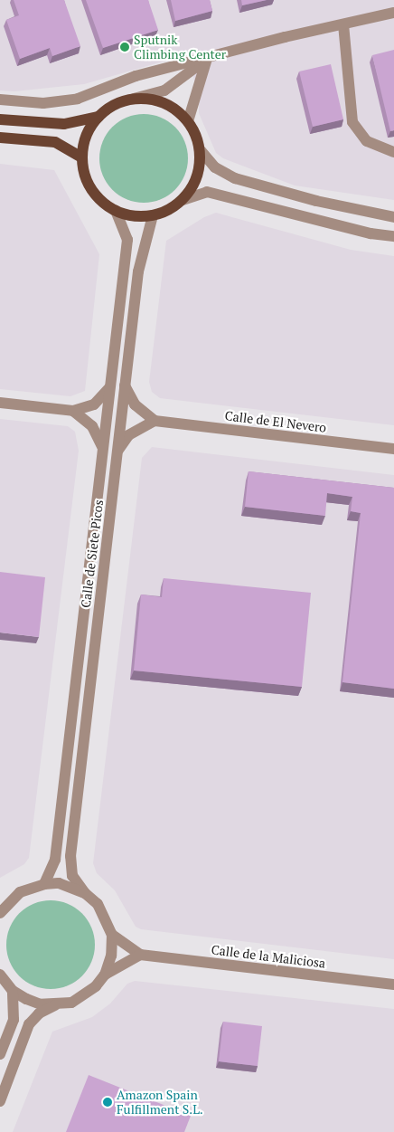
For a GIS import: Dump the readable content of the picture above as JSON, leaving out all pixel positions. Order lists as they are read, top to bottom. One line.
{"streets":{"street":["Calle de El Nevero","Calle de Siete Picos","Calle de la Maliciosa"]},"crossings":[["Calle de Siete Picos","Calle de la Maliciosa"]],"places":["Sputnik Climbing Center","Amazon Spain Fulfillment S.L."]}
